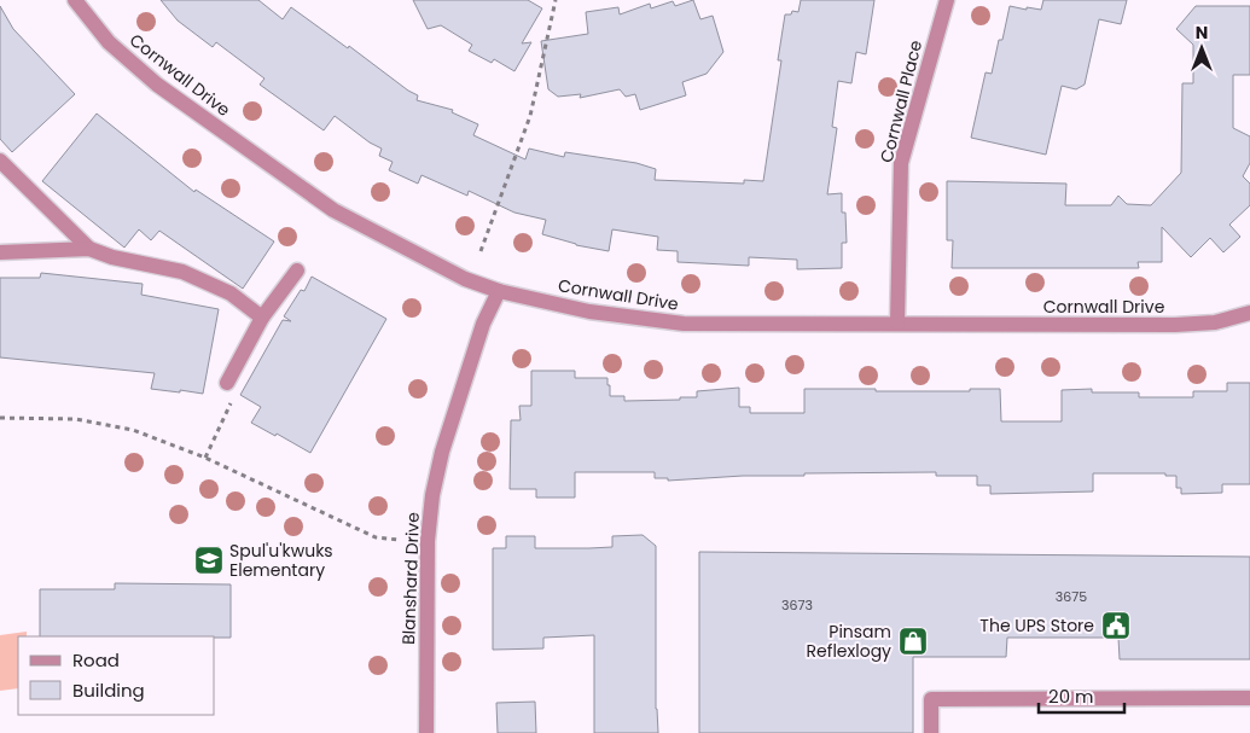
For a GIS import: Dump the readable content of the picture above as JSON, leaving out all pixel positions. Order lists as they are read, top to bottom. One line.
{"streets":{"street":["Cornwall Drive","Cornwall Place","Blanshard Drive"]},"crossings":[["Cornwall Drive","Cornwall Place"],["Cornwall Drive","Blanshard Drive"]],"places":{"school or university":["Spul'u'kwuks Elementary"],"public building":["The UPS Store"],"shop":["Pinsam Reflexlogy"]},"house_numbers":["3675","3673"],"legend":["Road","Building"],"scale_bar":"20 m","north":"top"}
